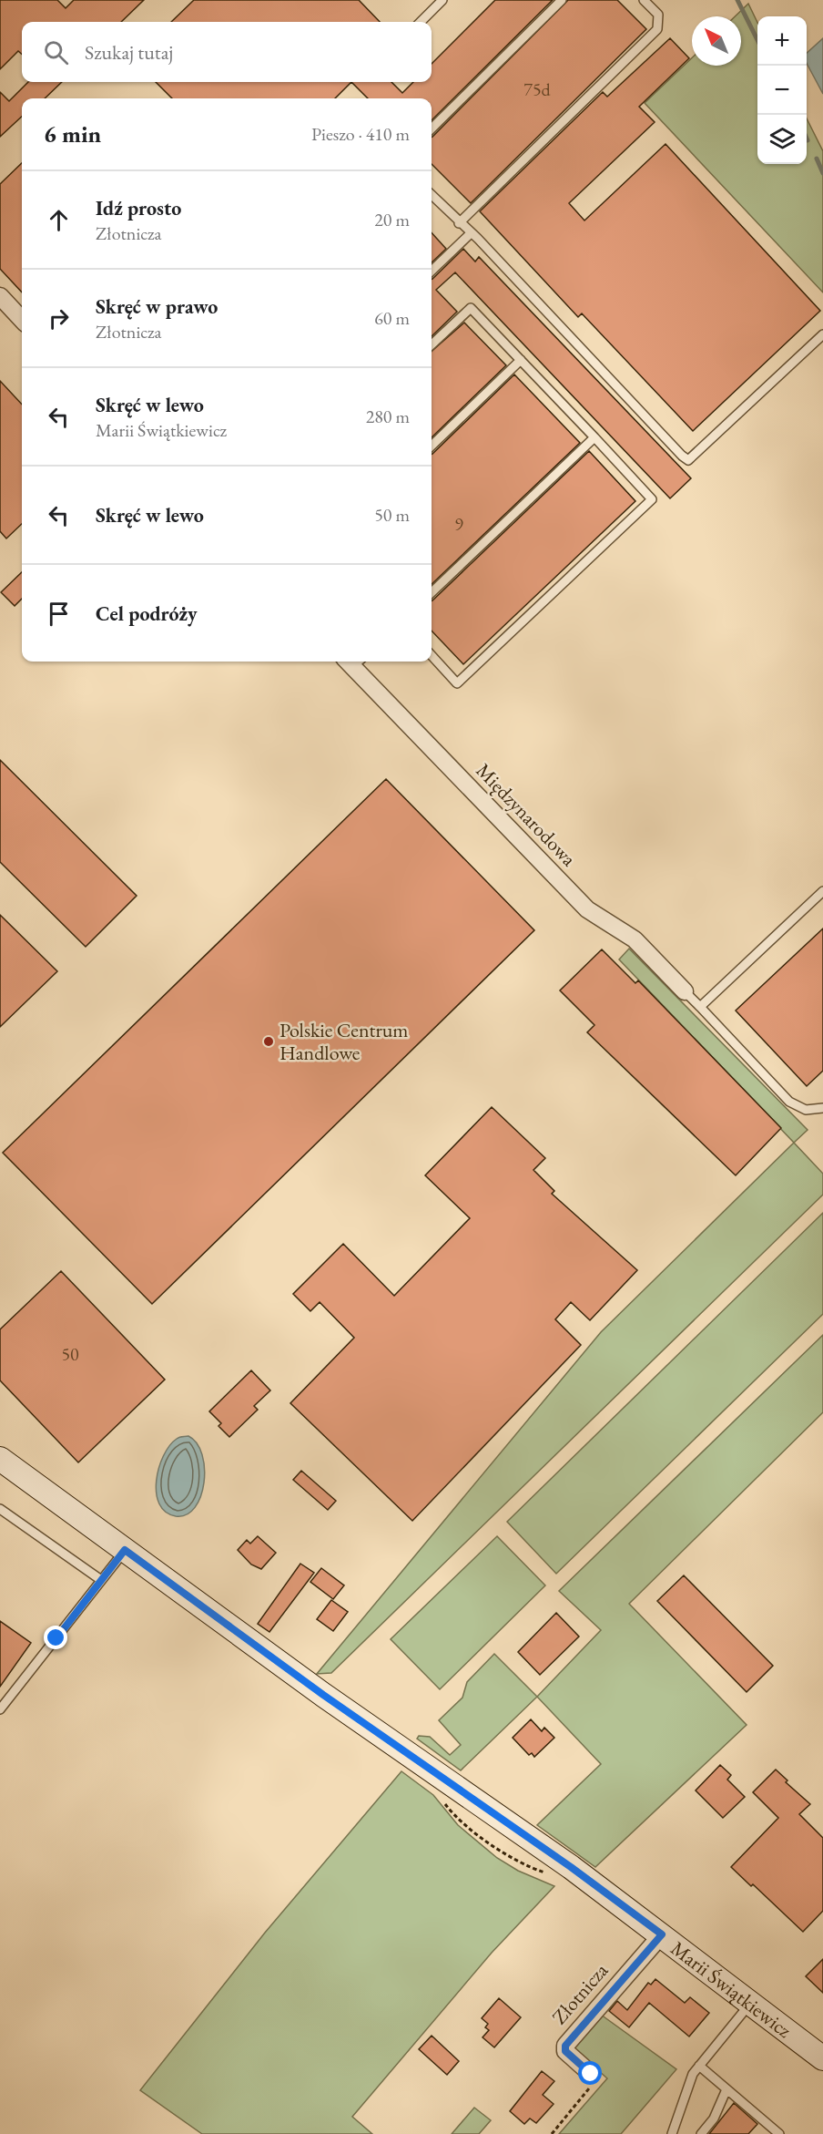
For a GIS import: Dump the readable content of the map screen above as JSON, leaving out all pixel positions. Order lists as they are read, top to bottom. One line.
{"streets":{"street":["Międzynarodowa","Marii Świątkiewicz","Złotnicza"]},"crossings":[["Marii Świątkiewicz","Złotnicza"]],"places":["Polskie Centrum Handlowe"],"house_numbers":["75d","9","50"],"north":"top left","page":{"map_buttons":["+","−"],"search":"Szukaj tutaj","heading":["6 min","Pieszo · 410 m"],"list":[["Idź prosto","Złotnicza","20 m"],["Skręć w prawo","Złotnicza","60 m"],["Skręć w lewo","Marii Świątkiewicz","280 m"],["Skręć w lewo","50 m"],"Cel podróży"]}}
